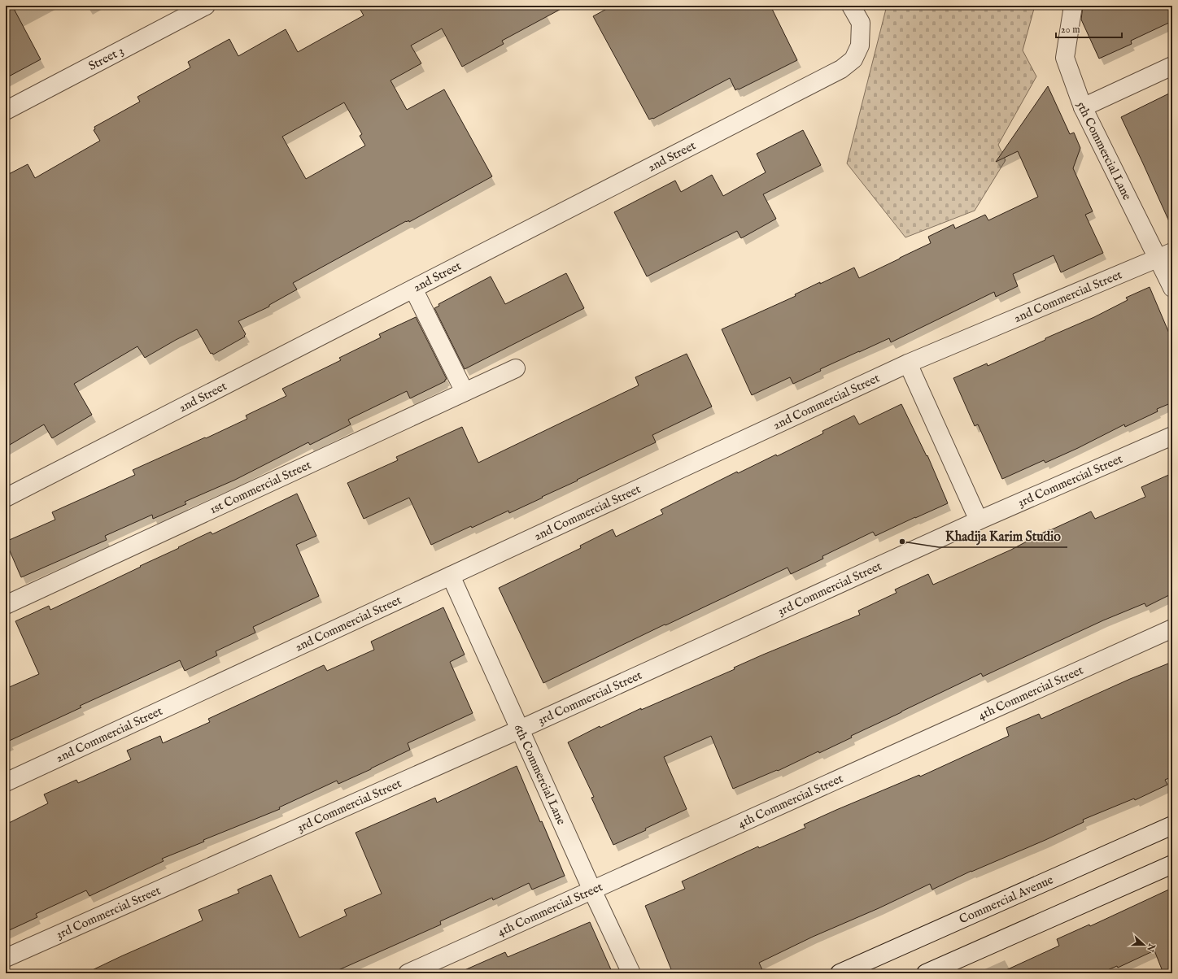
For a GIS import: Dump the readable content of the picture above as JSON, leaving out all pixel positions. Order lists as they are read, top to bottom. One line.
{"streets":{"street":["Street 3","5th Commercial Lane","2nd Street","2nd Commercial Street","3rd Commercial Street","1st Commercial Street","4th Commercial Street","6th Commercial Lane","Commercial Avenue"]},"crossings":[["5th Commercial Lane","2nd Commercial Street"],["2nd Commercial Street","6th Commercial Lane"],["3rd Commercial Street","6th Commercial Lane"],["4th Commercial Street","6th Commercial Lane"]],"places":["Khadija Karim Studio"],"scale_bar":"20 m","north":"right"}
